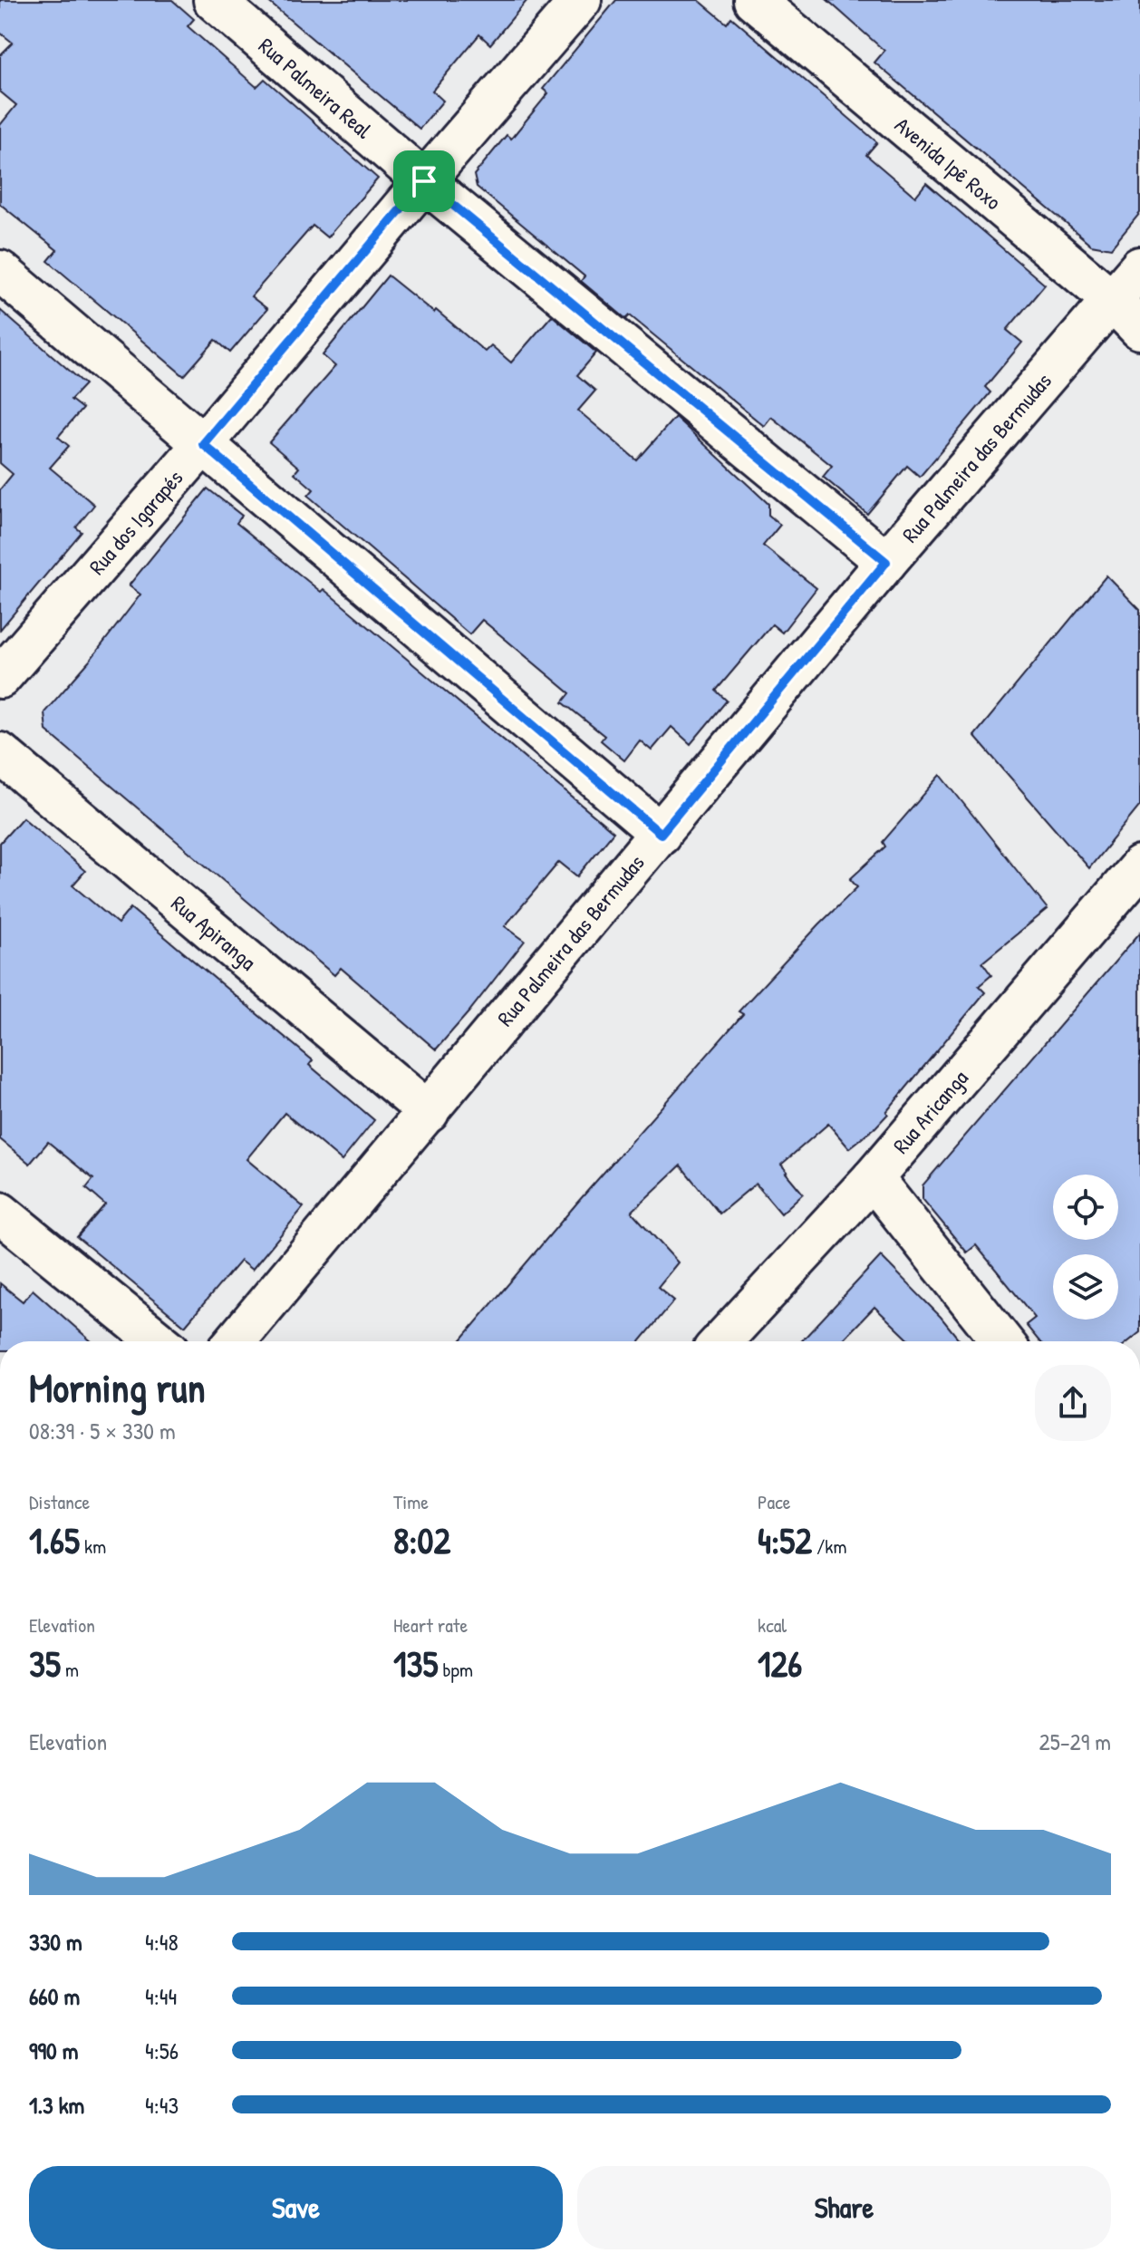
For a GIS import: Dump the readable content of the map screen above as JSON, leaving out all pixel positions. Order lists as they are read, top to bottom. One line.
{"streets":{"street":["Rua Palmeira Real","Avenida Ipê Roxo","Rua Palmeira das Bermudas","Rua dos Igarapés","Rua Apiranga","Rua Aricanga"]},"crossings":[["Rua Palmeira Real","Rua Palmeira das Bermudas"],["Rua Palmeira Real","Rua dos Igarapés"],["Avenida Ipê Roxo","Rua Palmeira das Bermudas"],["Rua Palmeira das Bermudas","Rua Apiranga"]],"page":{"heading":["Morning run","08:39 · 5 × 330 m"],"stats":[["Distance","1.65 km"],["Time","8:02"],["Pace","4:52 /km"],["Elevation","35 m"],["Heart rate","135 bpm"],["kcal","126"]],"chart":["Elevation","25–29 m"],"list":[{"name":"330 m","note":"4:48"},{"name":"660 m","note":"4:44"},{"name":"990 m","note":"4:56"},{"name":"1.3 km","note":"4:43"}],"buttons":["Save","Share"]}}
